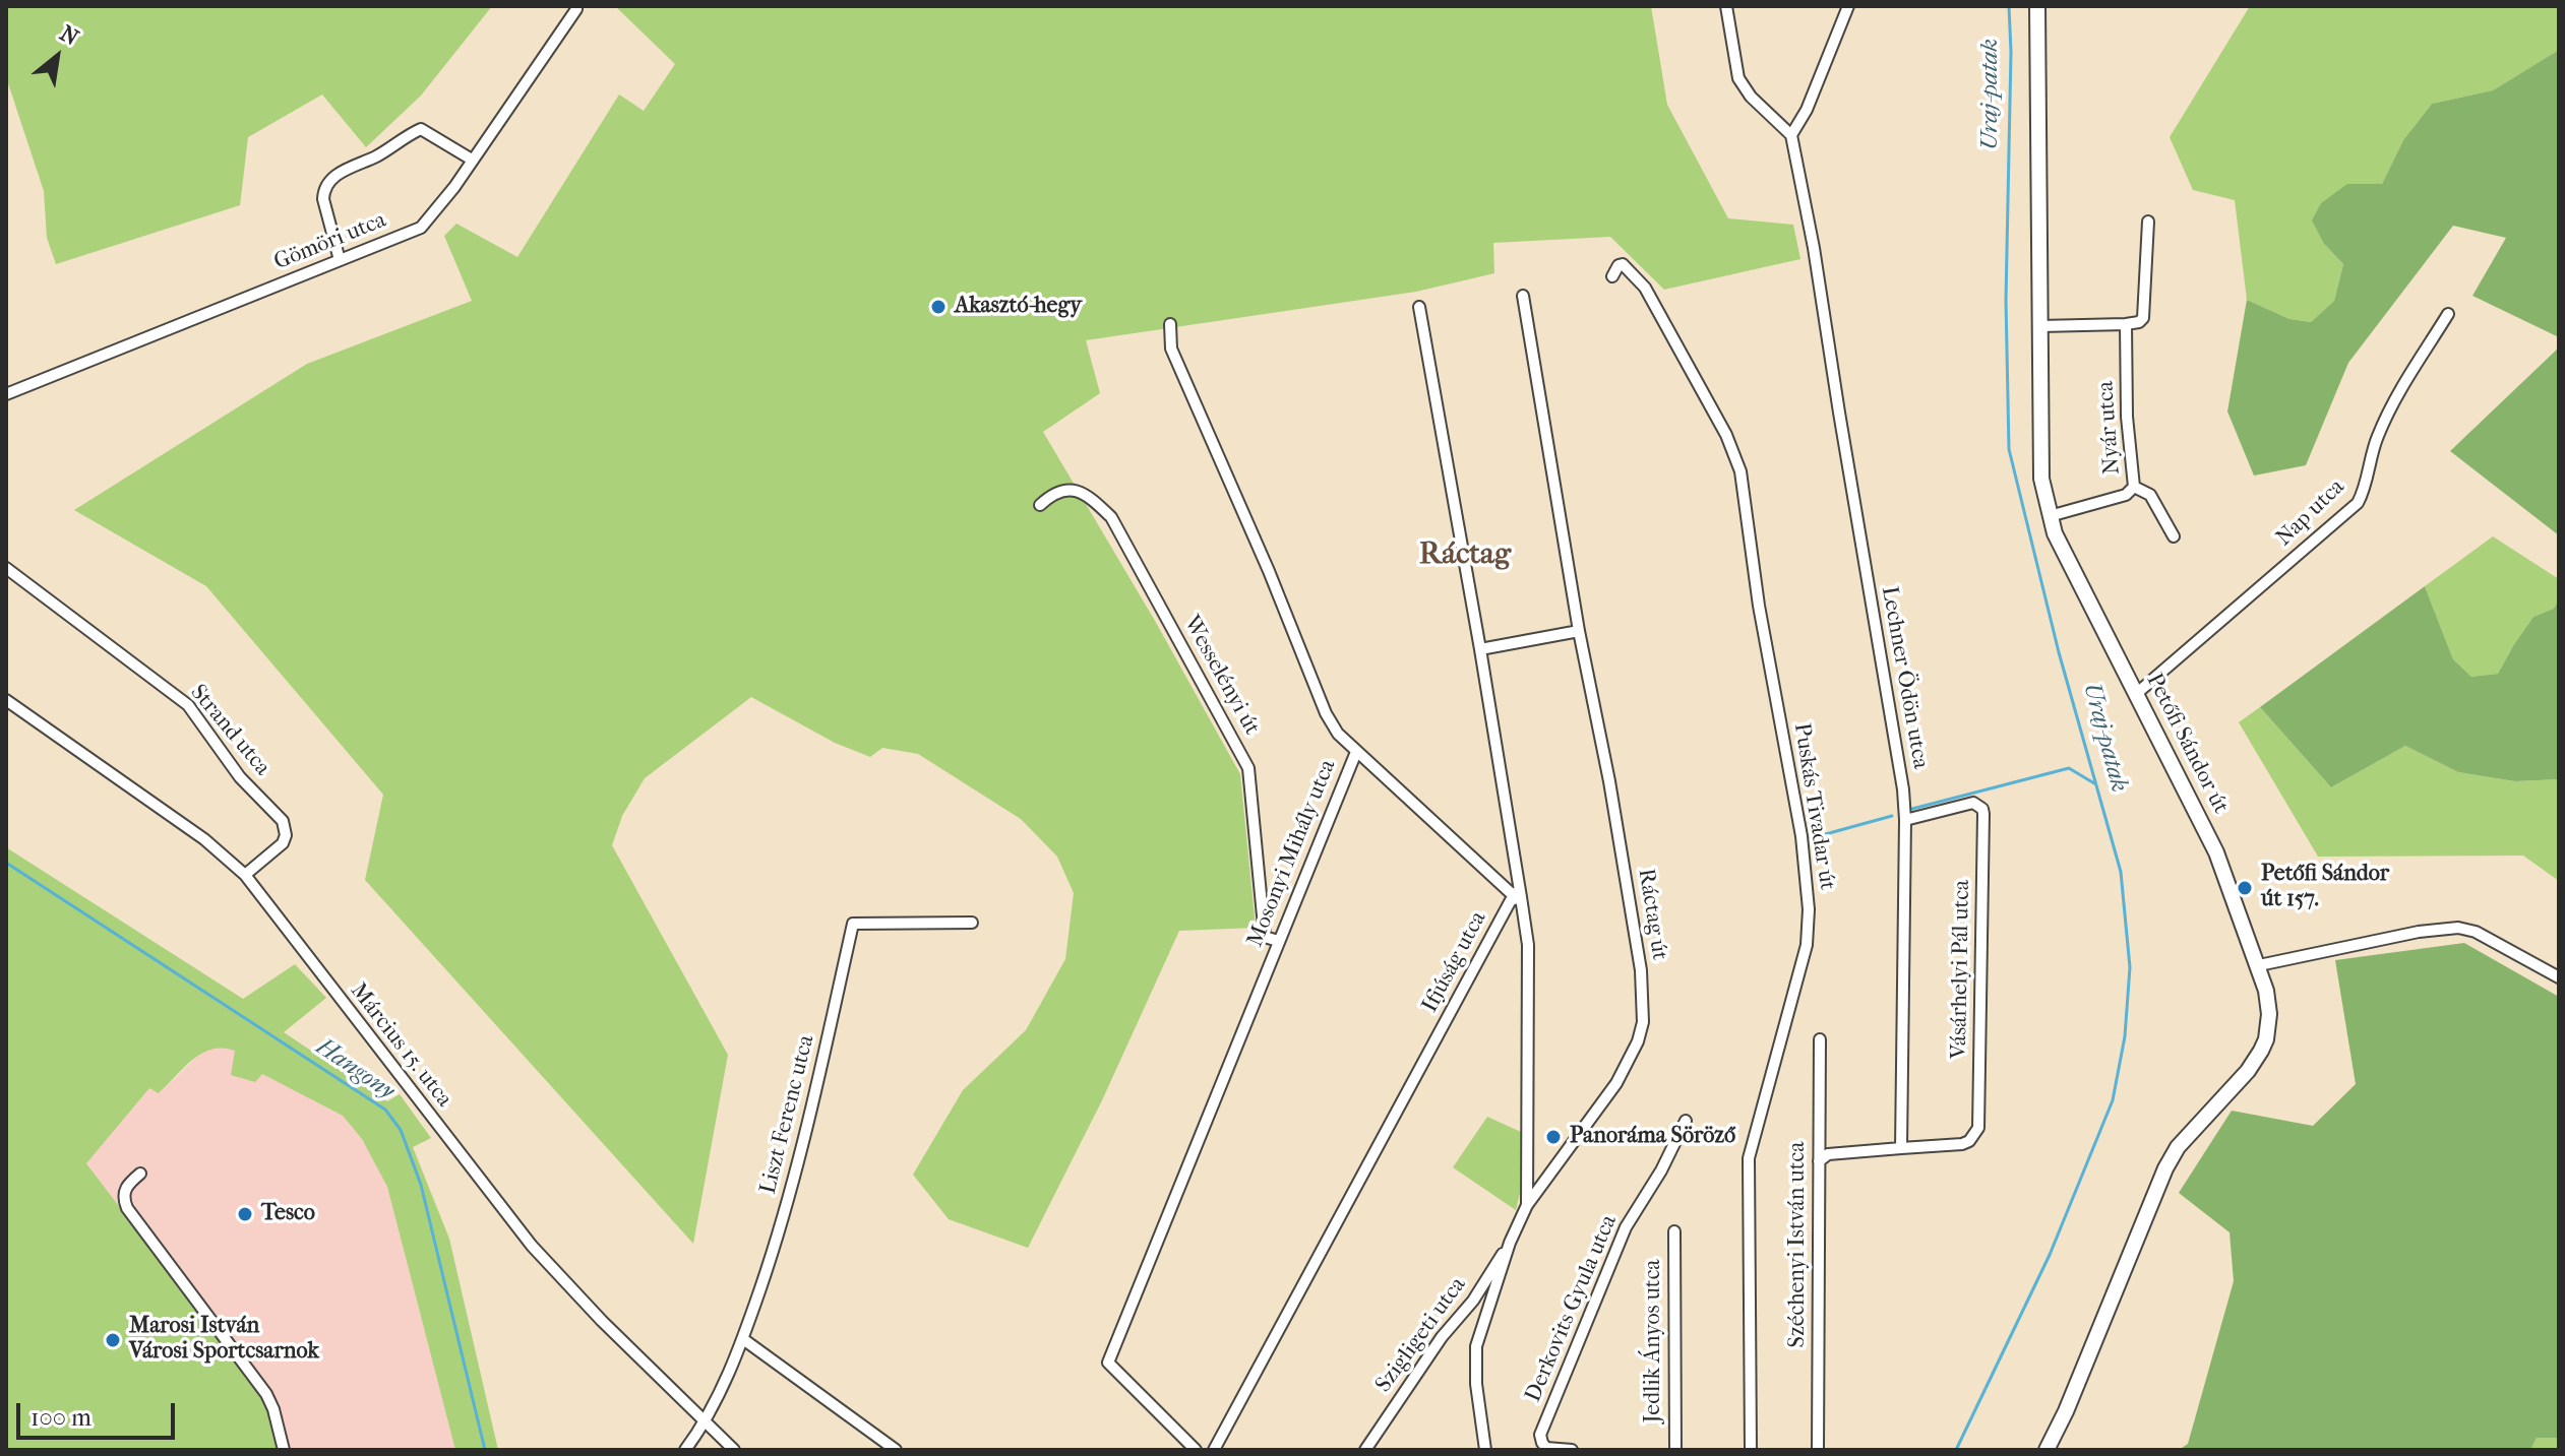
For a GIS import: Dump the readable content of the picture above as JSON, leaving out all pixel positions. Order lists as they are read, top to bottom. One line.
{"streets":{"street":["Gömöri utca","Nyár utca","Nap utca","Wesselényi út","Lechner Ödön utca","Strand utca","Petőfi Sándor út","Puskás Tivadar út","Mosonyi Mihály utca","Ráctag út","Ifjúság utca","Vásárhelyi Pál utca","Március 15. utca","Liszt Ferenc utca","Széchenyi István utca","Derkovits Gyula utca","Szigligeti utca","Jedlik Ányos utca"]},"crossings":[["Nyár utca","Petőfi Sándor út"],["Nap utca","Petőfi Sándor út"],["Wesselényi út","Mosonyi Mihály utca"],["Lechner Ödön utca","Vásárhelyi Pál utca"],["Strand utca","Március 15. utca"],["Március 15. utca","Liszt Ferenc utca"]],"districts":["Ráctag"],"water":["Uraj-patak","Hangony"],"places":["Akasztó-hegy","Petőfi Sándor út 157.","Panoráma Söröző","Tesco","Marosi István Városi Sportcsarnok"],"scale_bar":"100 m","north":"top right"}
